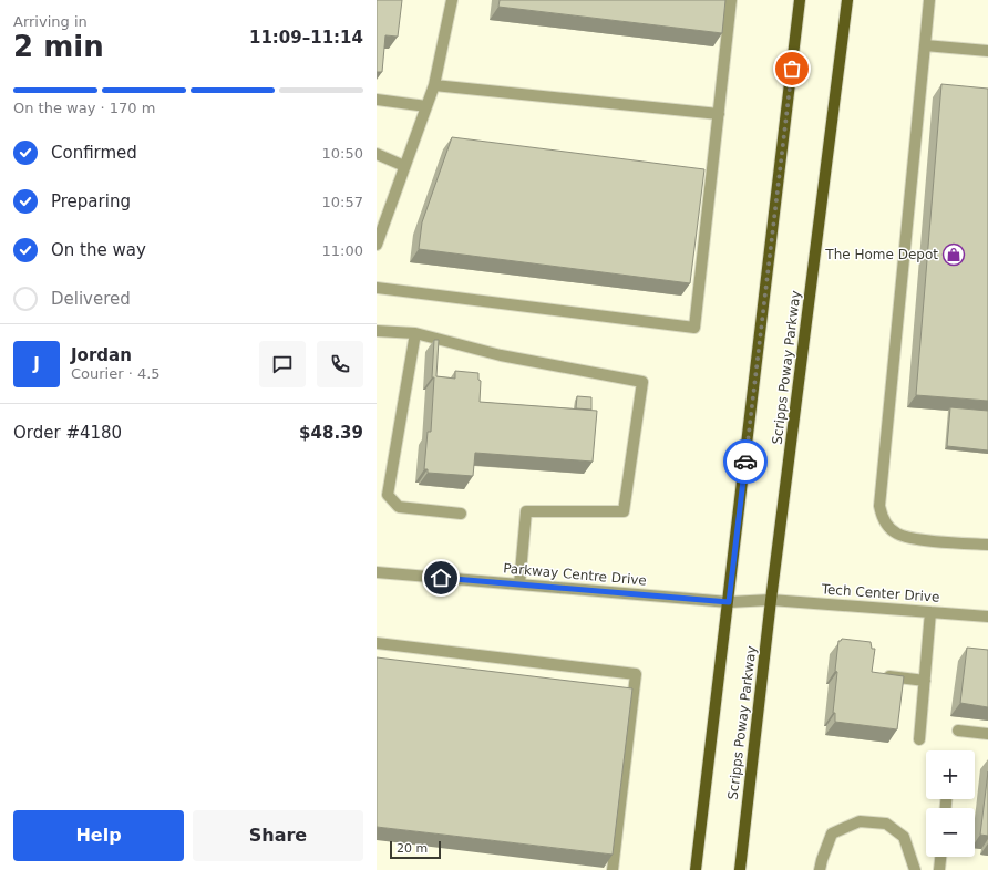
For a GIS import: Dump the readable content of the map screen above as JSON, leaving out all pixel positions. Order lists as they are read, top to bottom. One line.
{"streets":{"main road":["Scripps Poway Parkway"],"street":["Parkway Centre Drive","Tech Center Drive"]},"crossings":[["Scripps Poway Parkway","Parkway Centre Drive"],["Scripps Poway Parkway","Tech Center Drive"],["Parkway Centre Drive","Tech Center Drive"]],"places":{"shop":["The Home Depot"]},"scale_bar":"20 m","page":{"heading":["2 min","Arriving in","11:09–11:14"],"panel":["Jordan","Courier · 4.5","Order #4180","$48.39"],"bar":"On the way · 170 m","list":[["Confirmed","10:50"],["Preparing","10:57"],["On the way","11:00"],"Delivered"],"round":"J","map_buttons":["+","−"],"buttons":["Help","Share"],"scale":"20 m"}}
